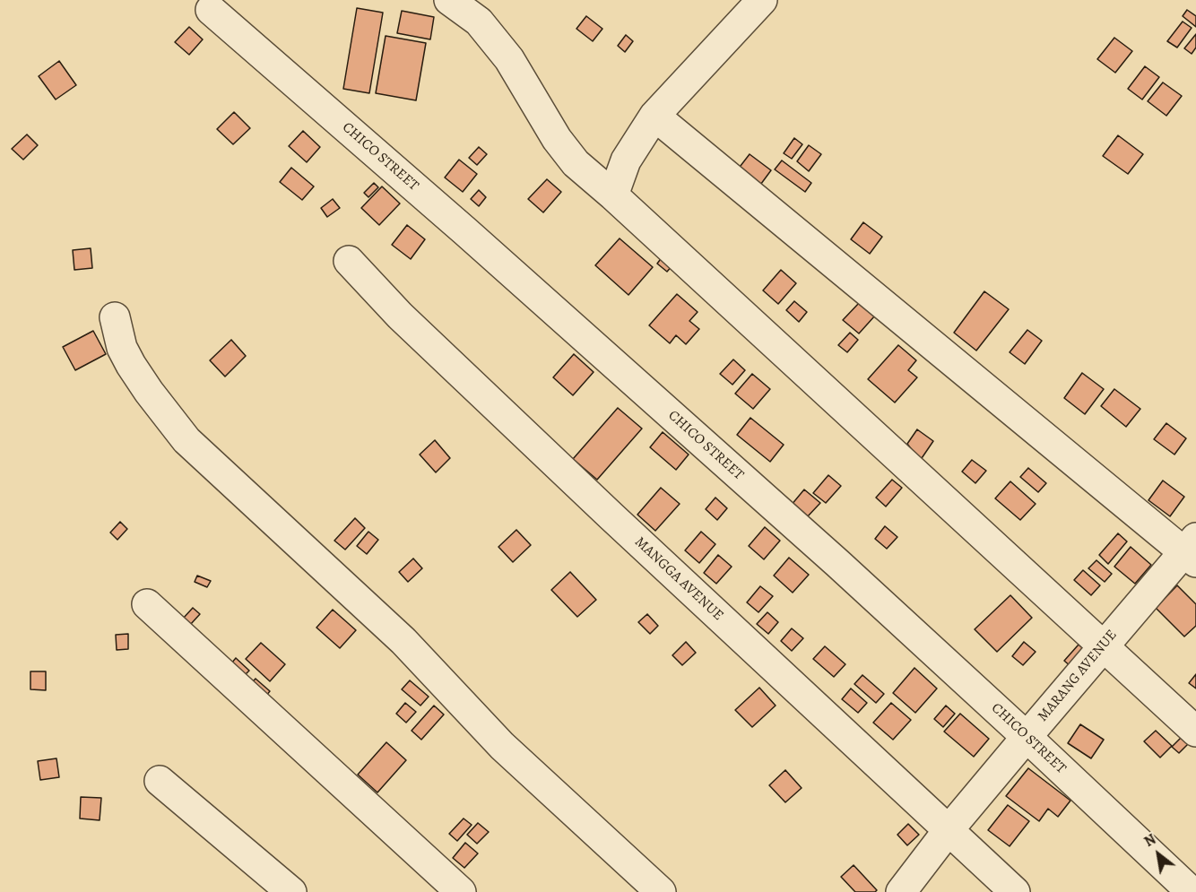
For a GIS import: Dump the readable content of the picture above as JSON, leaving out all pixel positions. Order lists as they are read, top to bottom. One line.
{"streets":{"street":["CHICO STREET","MANGGA AVENUE","MARANG AVENUE"]},"crossings":[["CHICO STREET","MARANG AVENUE"],["MANGGA AVENUE","MARANG AVENUE"]],"north":"top left"}
